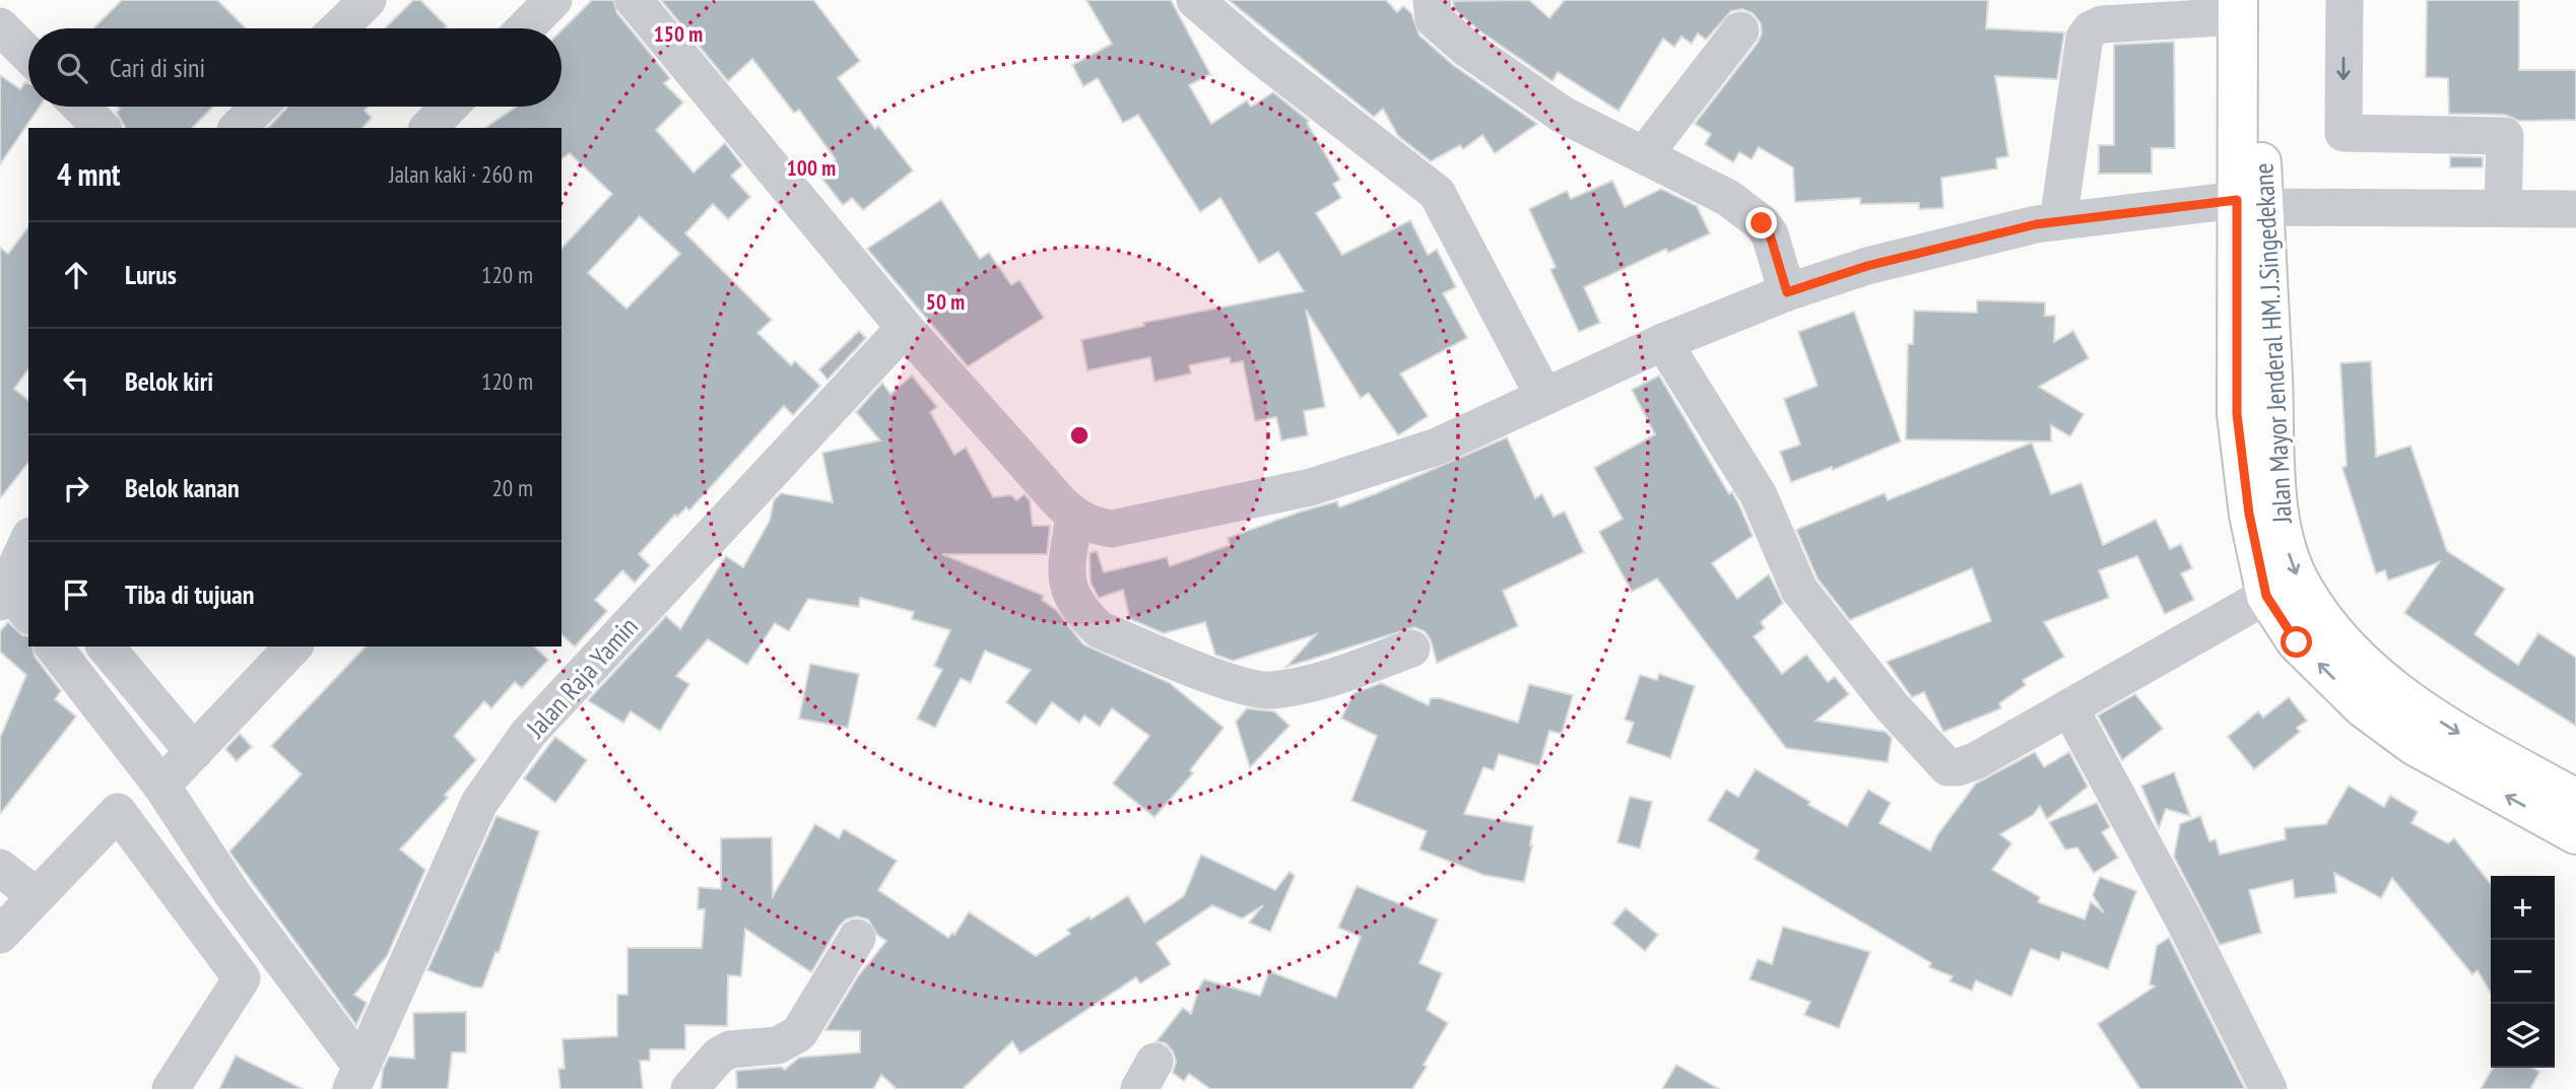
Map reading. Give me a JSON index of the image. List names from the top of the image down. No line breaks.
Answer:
{"streets":{"main road":["Jalan Mayor Jenderal HM. J.Singedekane"],"street":["Jalan Raja Yamin"]},"page":{"search":"Cari di sini","heading":["4 mnt","Jalan kaki · 260 m"],"list":[["Lurus","120 m"],["Belok kiri","120 m"],["Belok kanan","20 m"],"Tiba di tujuan"],"map_buttons":["+","−"]},"rings":["150 m","100 m","50 m"]}
